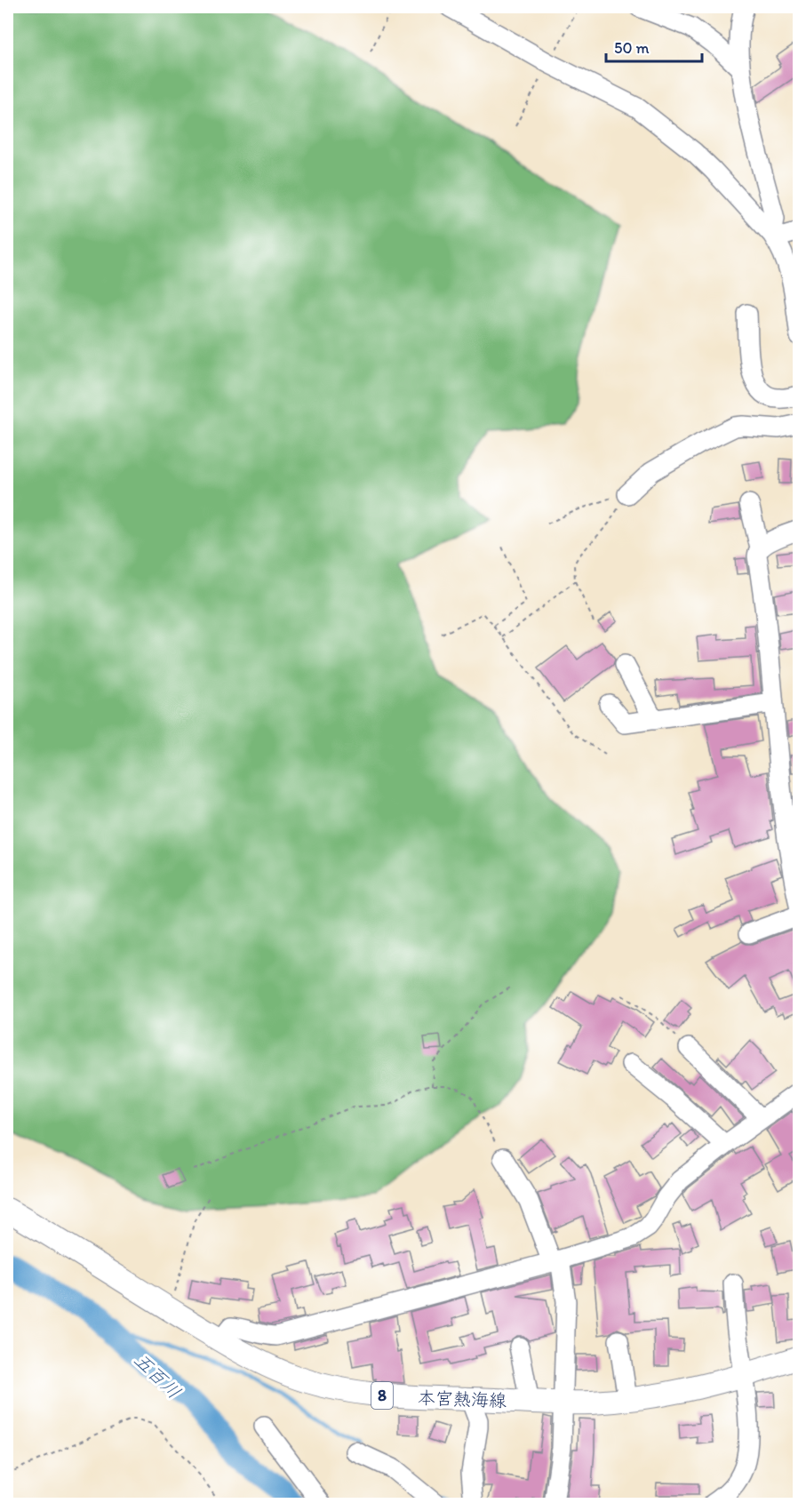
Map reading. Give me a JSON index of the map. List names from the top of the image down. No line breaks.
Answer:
{"streets":{"main road":["8","本宮熱海線"]},"water":["五百川"],"scale_bar":"50 m"}
